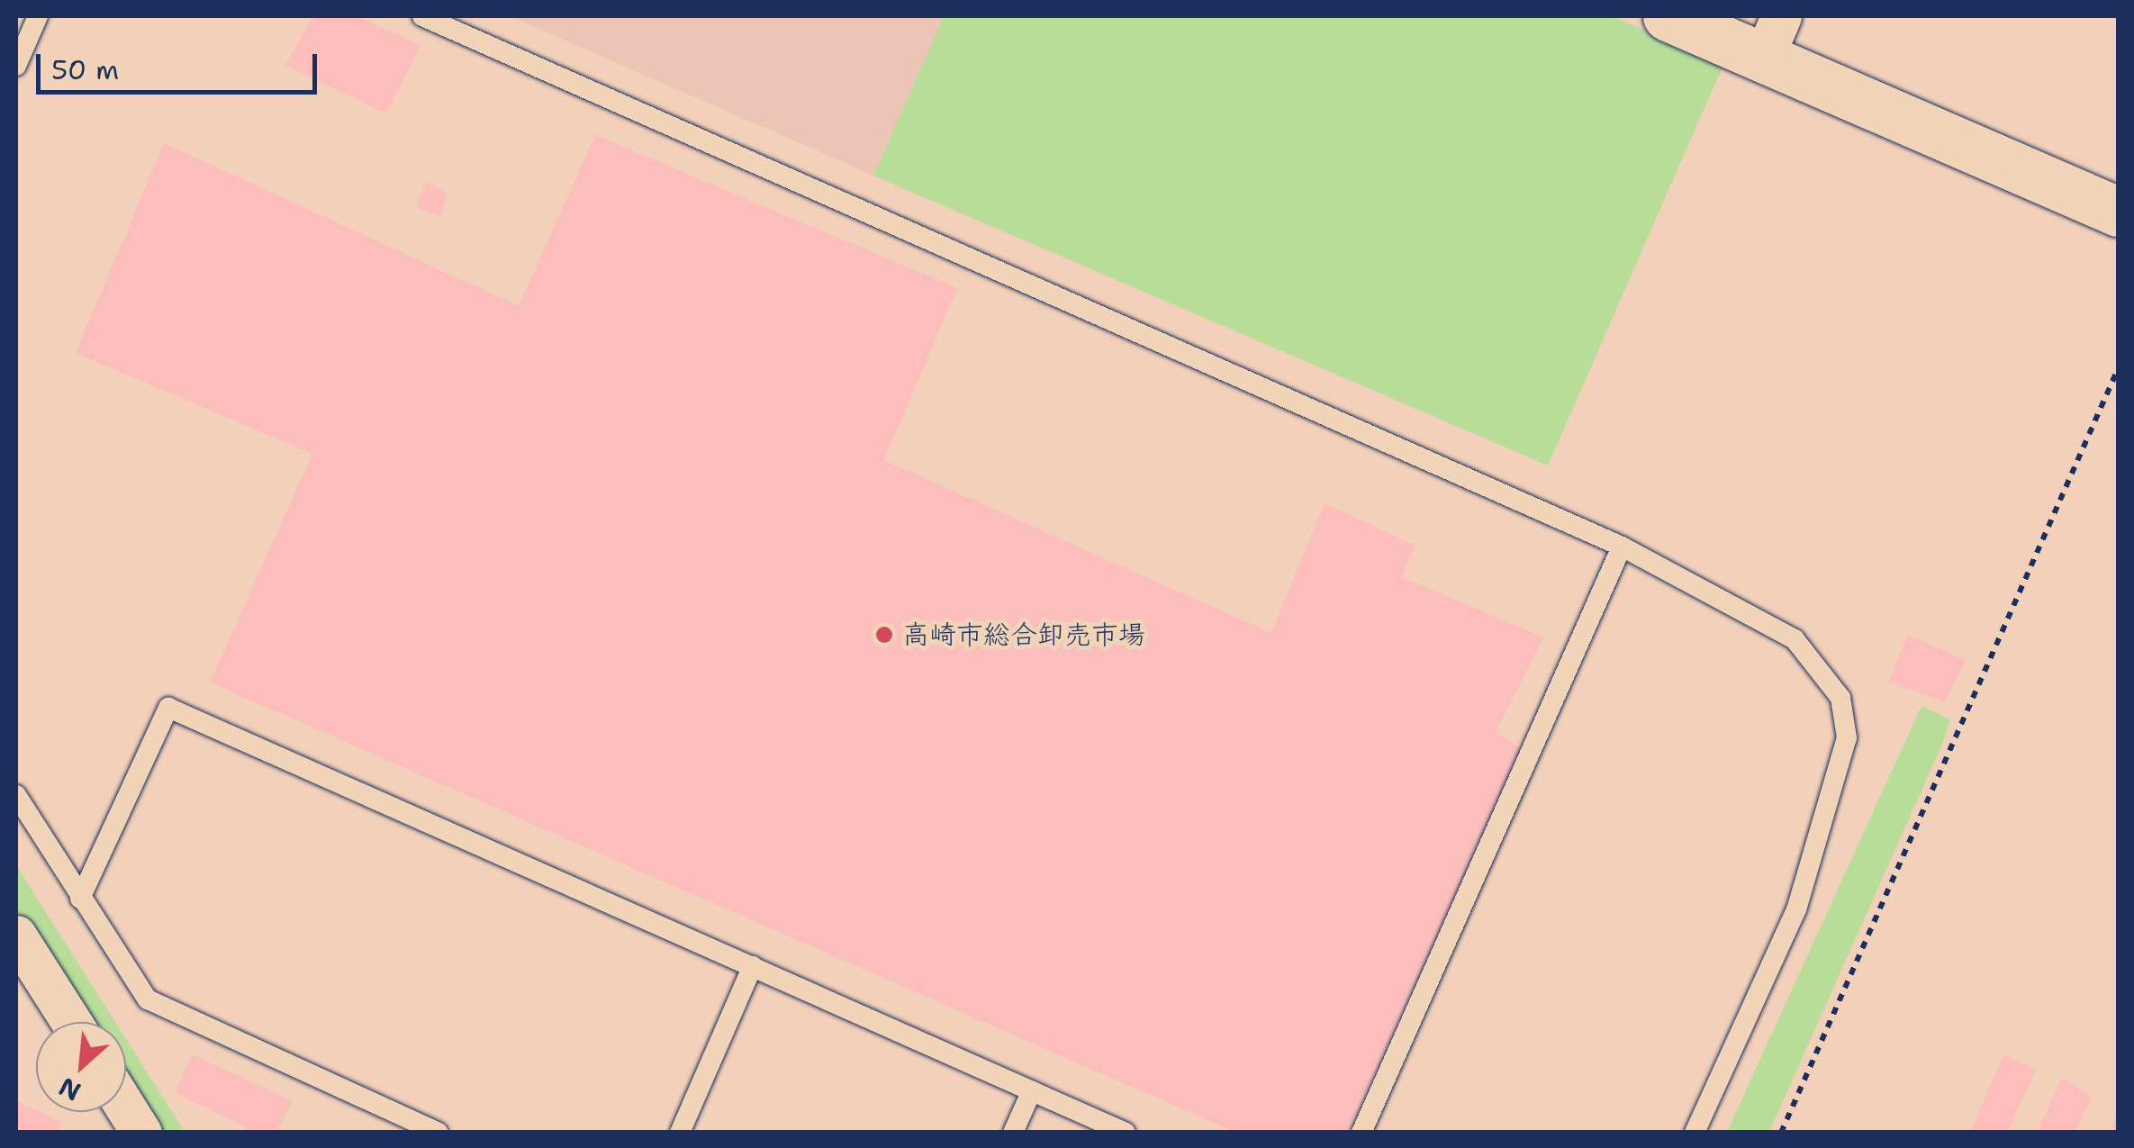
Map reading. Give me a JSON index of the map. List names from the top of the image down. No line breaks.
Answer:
{"places":["高崎市総合卸売市場"],"scale_bar":"50 m","north":"bottom left"}
